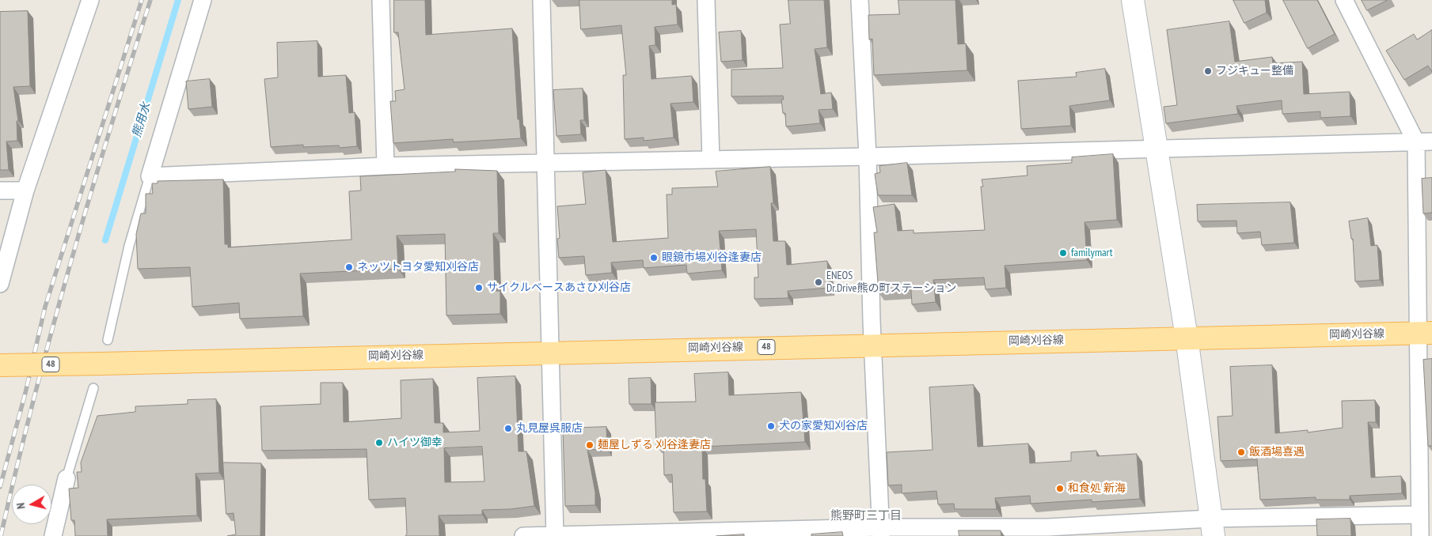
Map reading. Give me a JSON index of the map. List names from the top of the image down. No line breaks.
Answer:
{"streets":{"main road":["岡崎刈谷線","48"]},"districts":["熊野町三丁目"],"water":["熊用水"],"places":["フジキュー整備","familymart","眼鏡市場刈谷逢妻店","ネッツトヨタ愛知刈谷店","ENEOS Dr.Drive熊の町ステーション","サイクルベースあさひ刈谷店","犬の家愛知刈谷店","丸見屋呉服店","ハイツ御幸","麺屋しずる 刈谷逢妻店","飯酒場喜遇","和食処 新海"],"north":"left"}
